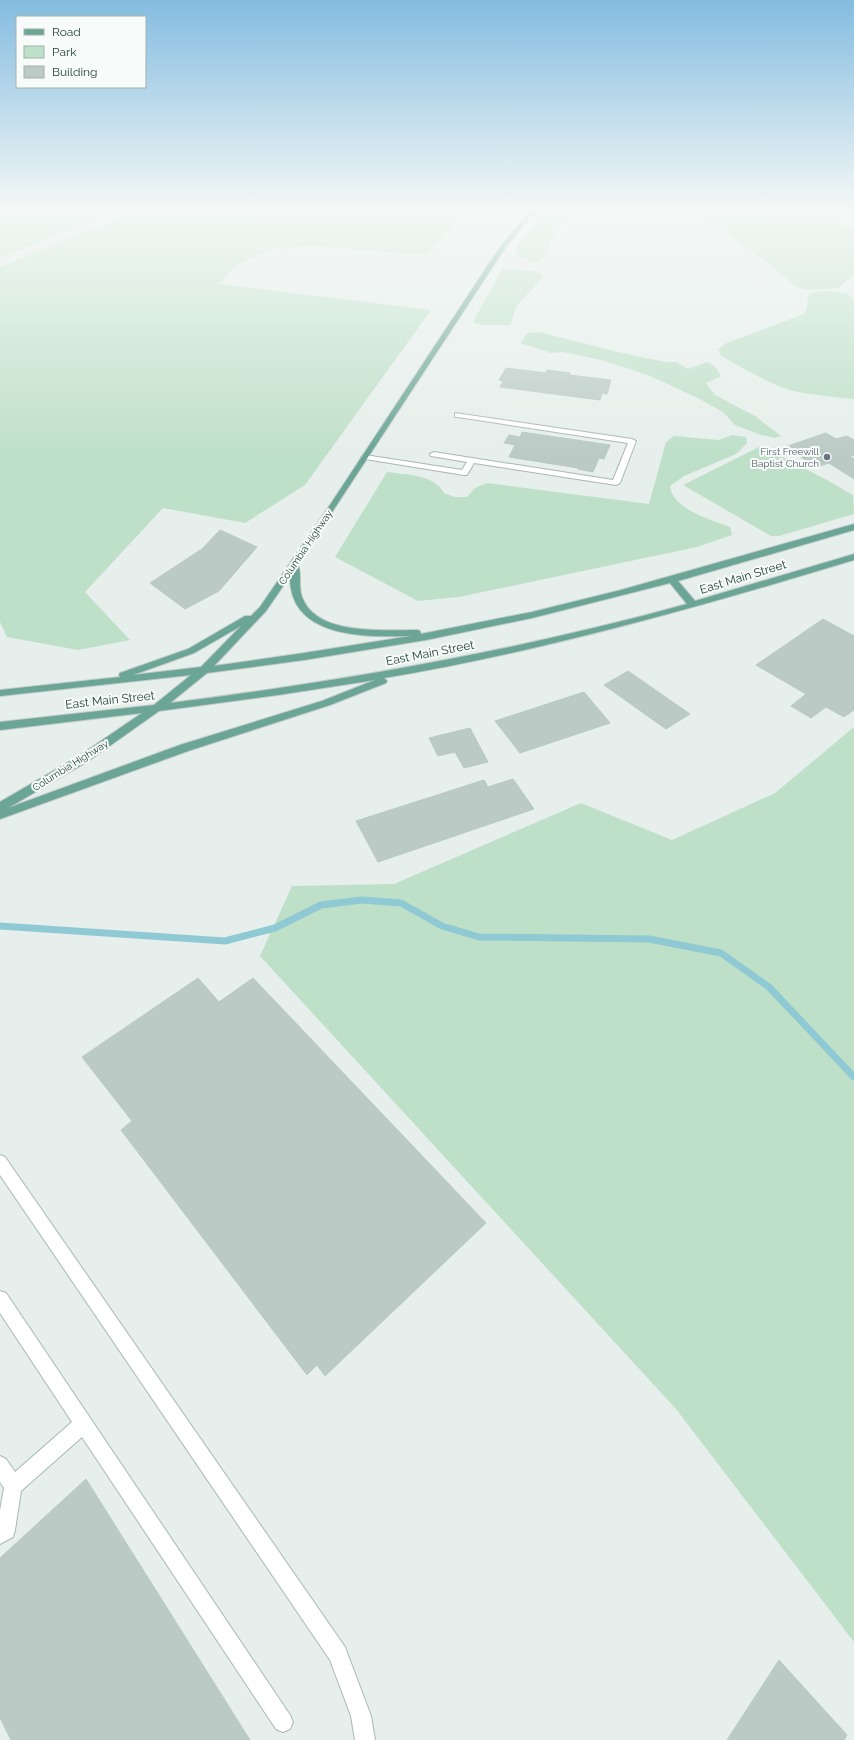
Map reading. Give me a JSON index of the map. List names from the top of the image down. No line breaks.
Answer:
{"streets":{"main road":["Columbia Highway","East Main Street"]},"crossings":[["Columbia Highway","East Main Street"]],"places":["First Freewill Baptist Church"],"legend":["Road","Park","Building"]}
